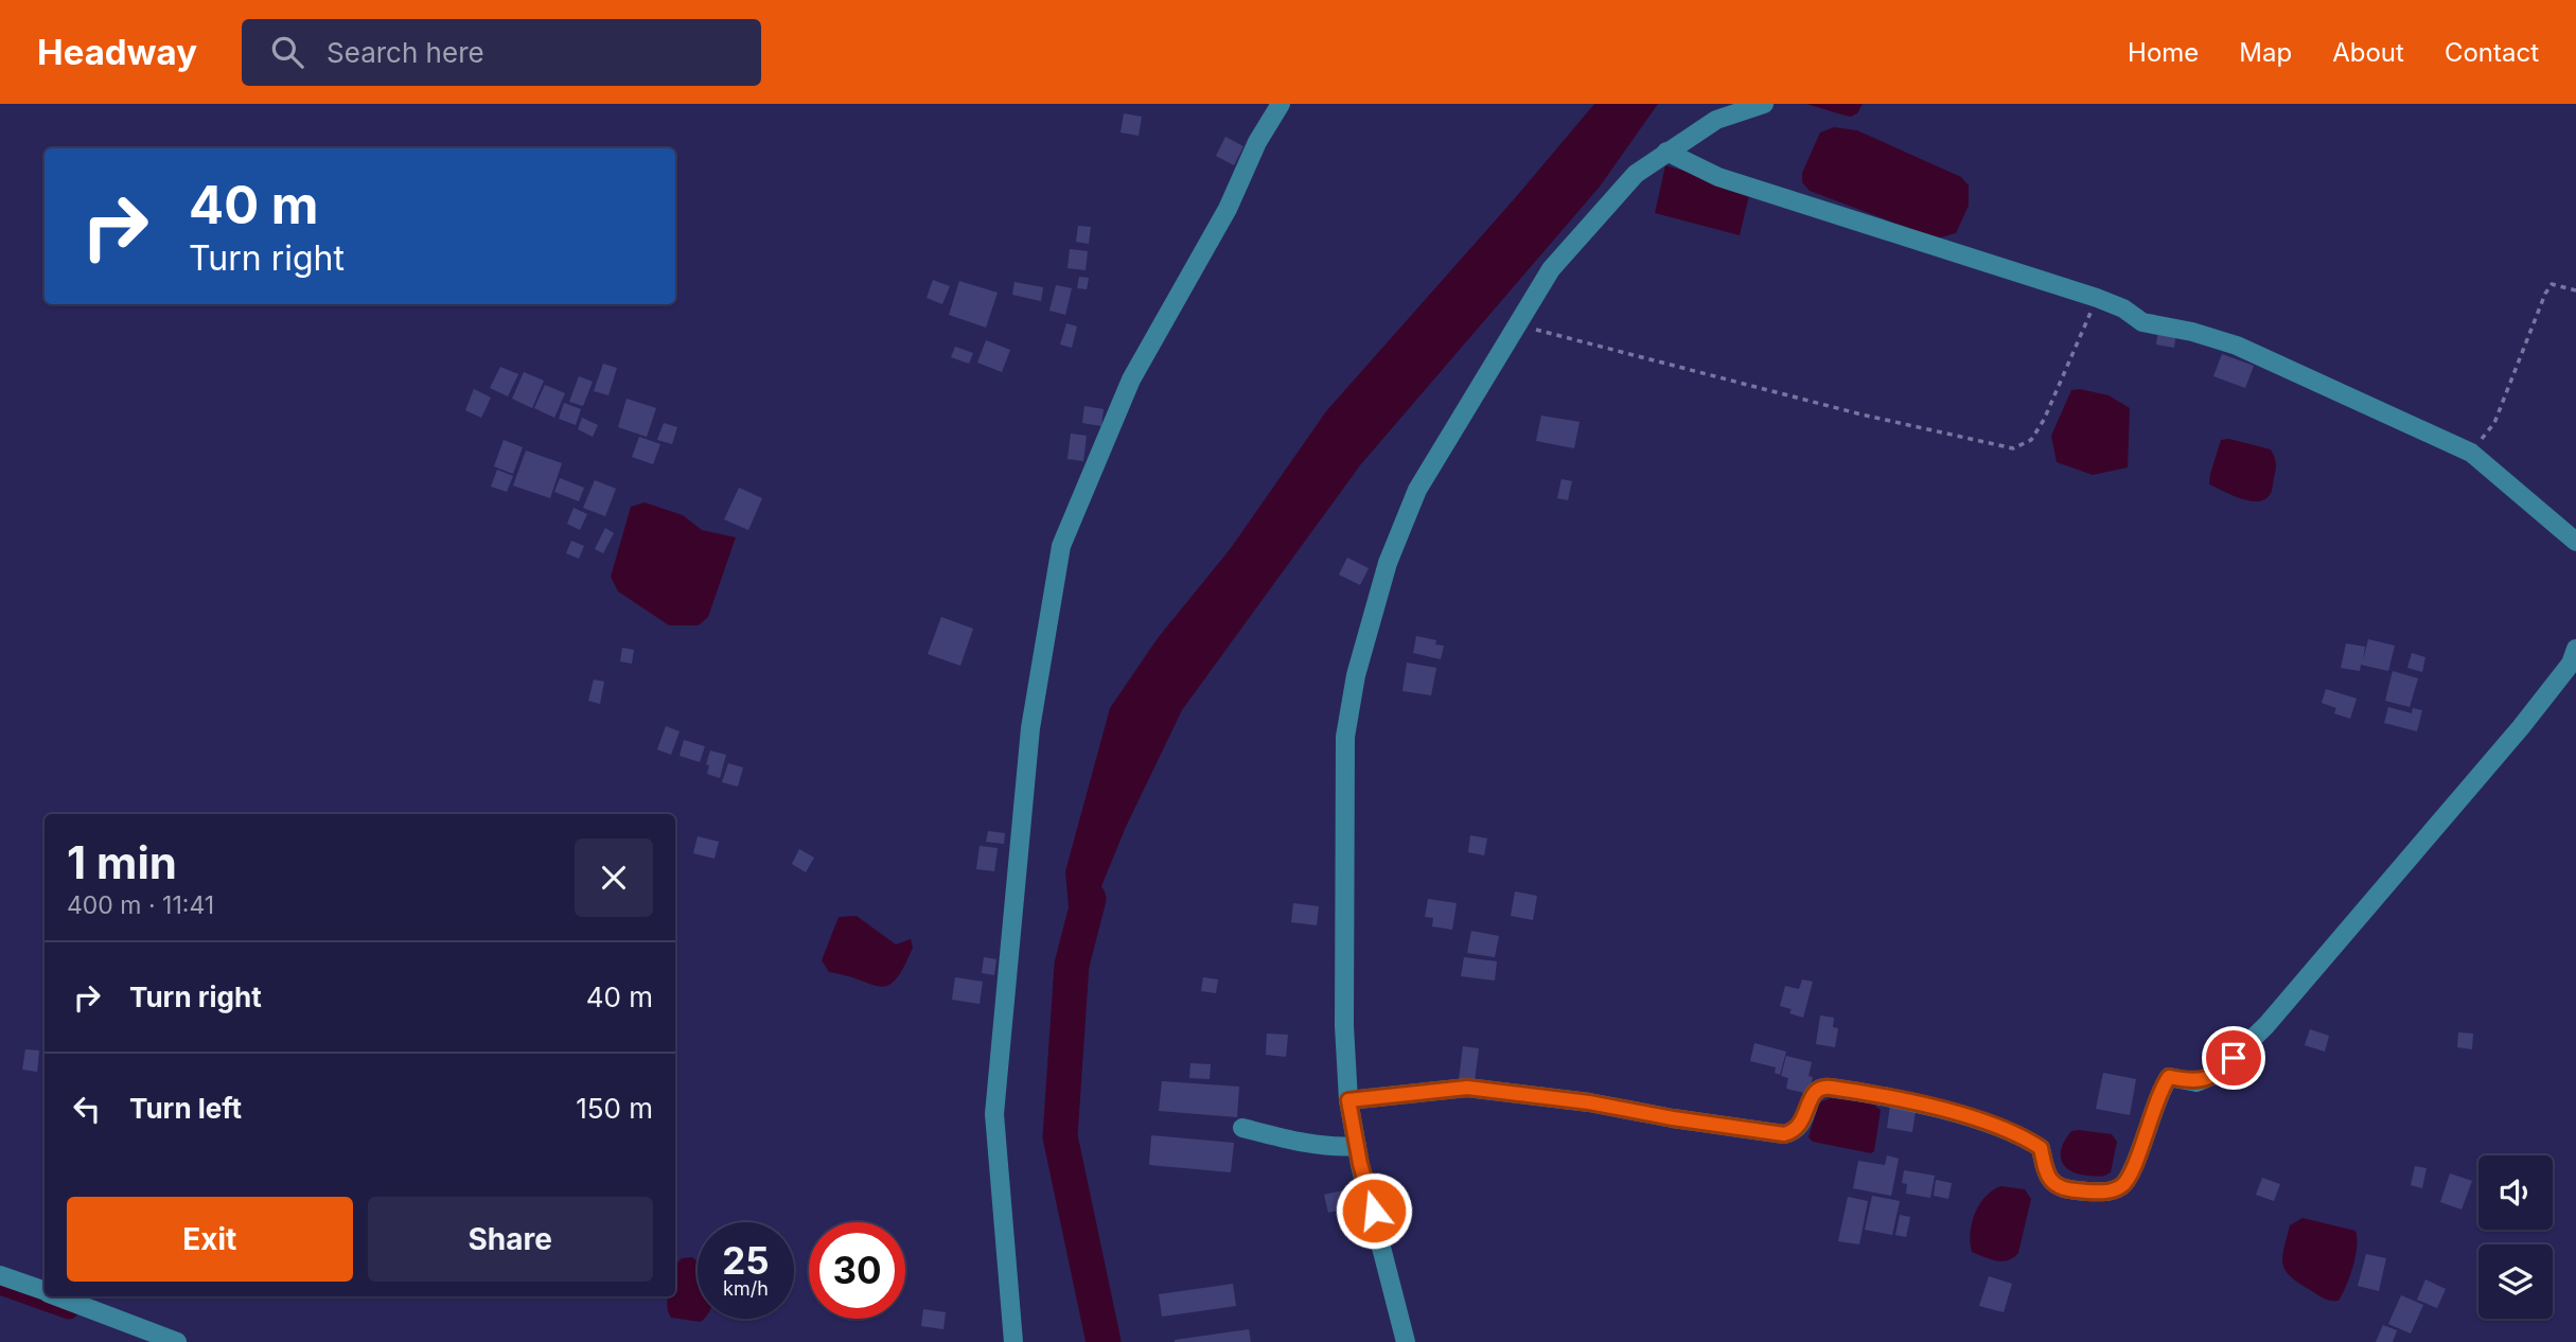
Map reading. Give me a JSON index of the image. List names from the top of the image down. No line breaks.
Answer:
{"page":{"header":"Headway","search":"Search here","nav":["Home","Map","About","Contact"],"turn":["40 m","Turn right"],"heading":["1 min","400 m · 11:41"],"list":[{"name":"Turn right","value":"40 m"},{"name":"Turn left","value":"150 m"}],"buttons":["Exit","Share"],"speed":"25 km/h","limit":"30"}}
